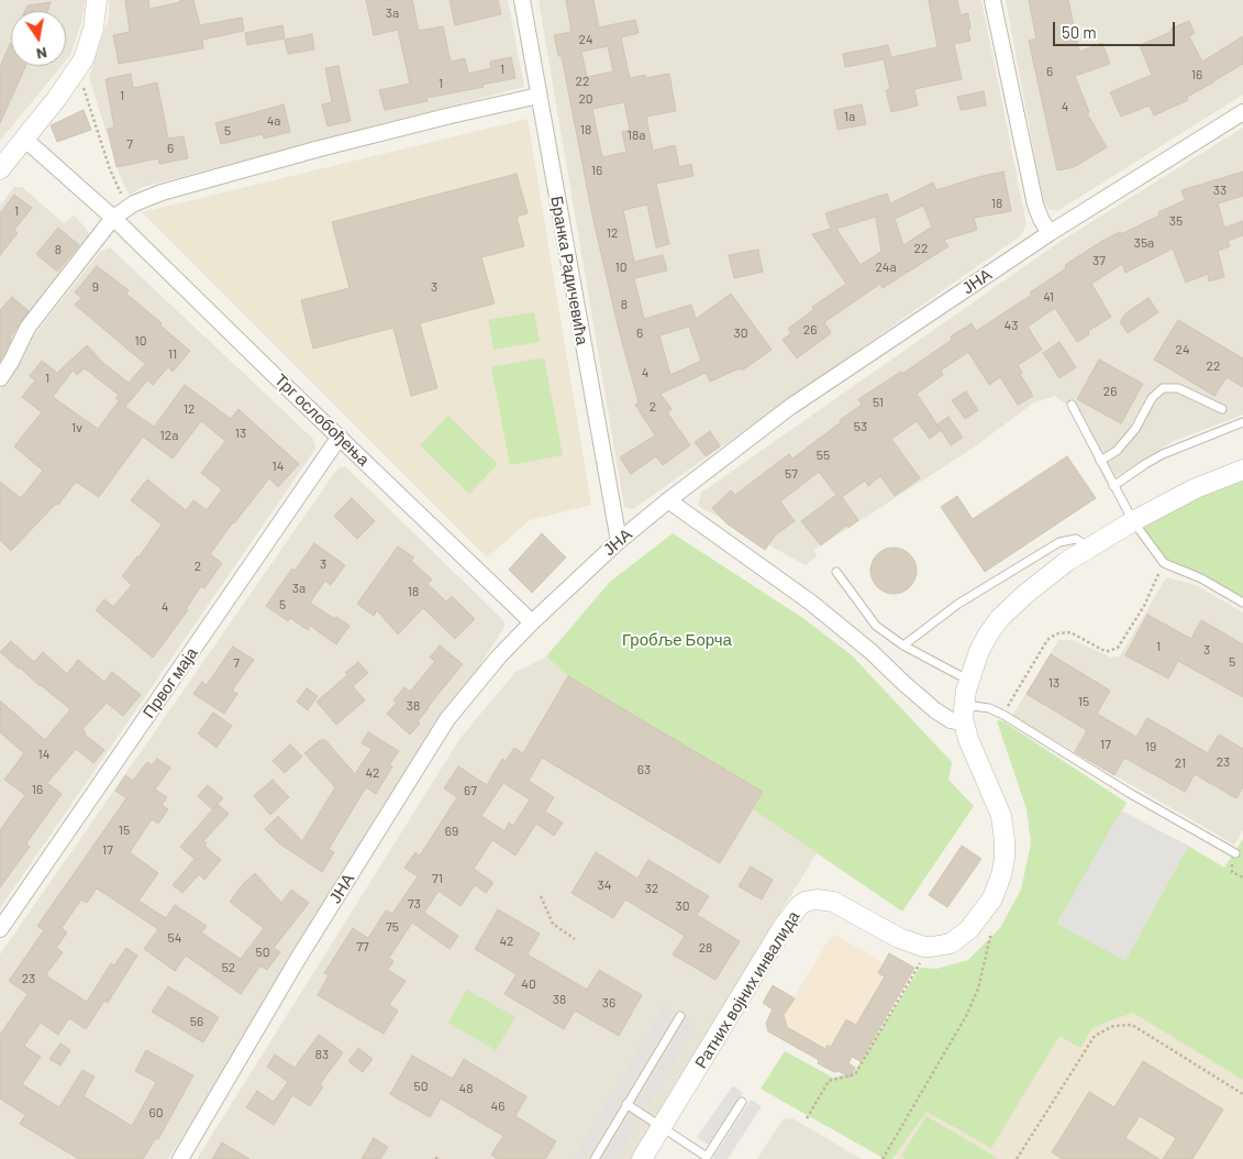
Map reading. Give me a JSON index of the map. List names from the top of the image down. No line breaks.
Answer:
{"streets":{"street":["Бранка Радичевића","ЈНА","Трг ослобођења","Првог маја","Ратних војних инвалида"]},"crossings":[["Бранка Радичевића","ЈНА"],["ЈНА","Трг ослобођења"],["Трг ослобођења","Првог маја"]],"parks":["Гробље Борча"],"house_numbers":["3a","24","1","6","16","22","1","1","20","4","1a","4a","18","5","18a","7","6","16","33","18","1","35","12","35a","22","8","37","10","24a","9","3","41","8","43","26","6","30","10","24","11","22","4","1","26","51","2","12","53","1v","13","12a","55","14","57","3","2","3a","18","5","4","1","3","5","7","13","15","38","17","19","14","23","21","63","42","16","67","15","69","17","71","34","32","73","30","75","54","42","77","28","50","52","23","40","38","36","56","83","50","48","46","60"],"scale_bar":"50 m","north":"bottom"}
